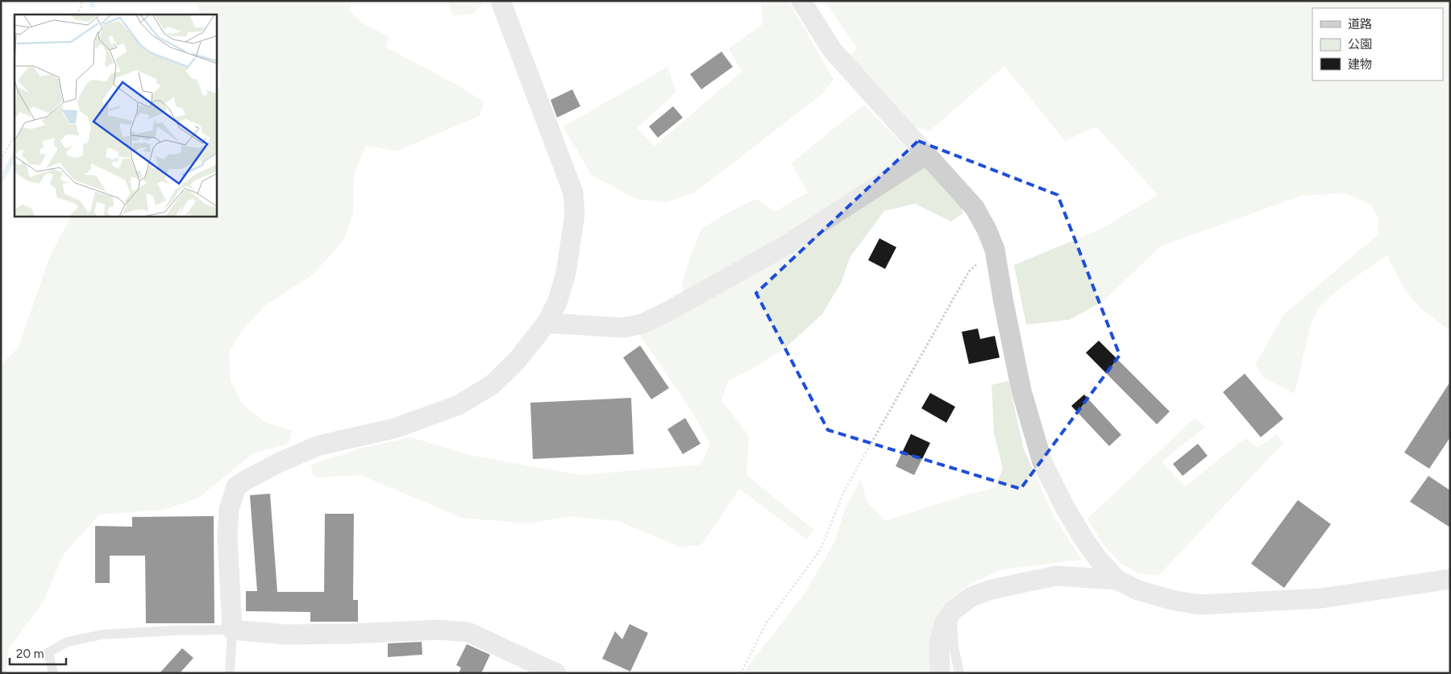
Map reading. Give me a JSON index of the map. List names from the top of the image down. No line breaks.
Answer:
{"legend":["道路","公園","建物"],"scale_bar":"20 m"}
